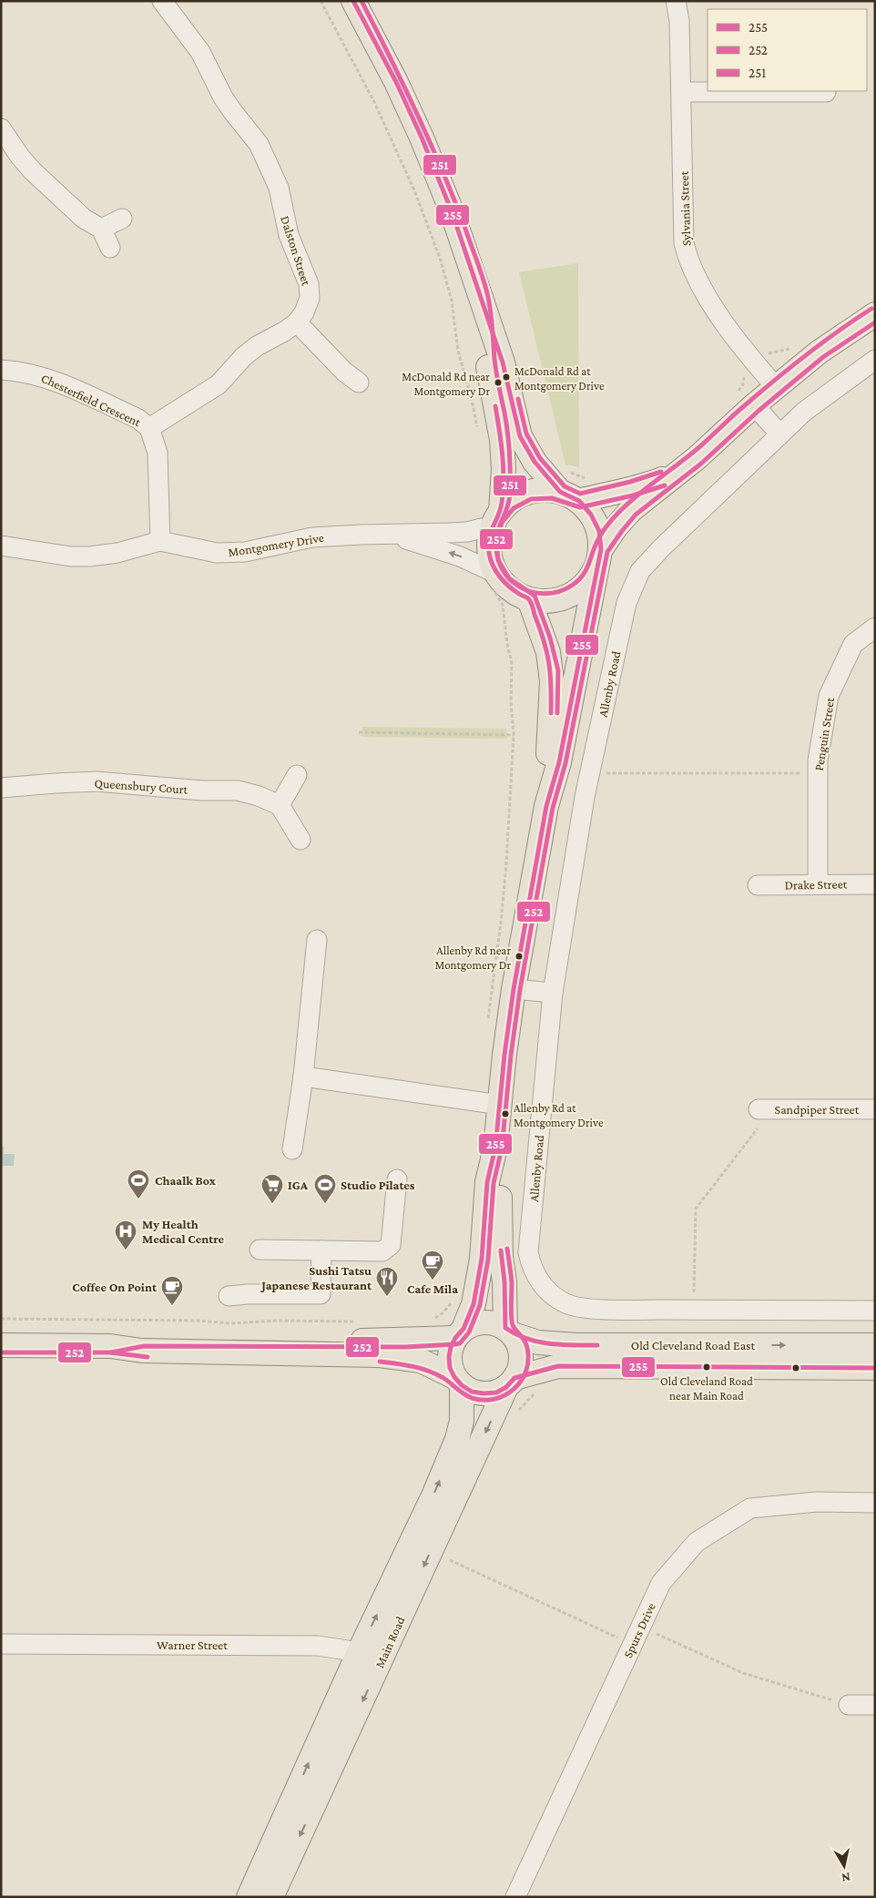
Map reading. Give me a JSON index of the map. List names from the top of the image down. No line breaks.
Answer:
{"streets":{"main road":["Old Cleveland Road East","Main Road"],"street":["Sylvania Street","Dalston Street","Chesterfield Crescent","Montgomery Drive","Allenby Road","Penguin Street","Queensbury Court","Drake Street","Sandpiper Street","Spurs Drive","Warner Street"]},"crossings":[["Dalston Street","Chesterfield Crescent"],["Chesterfield Crescent","Montgomery Drive"],["Penguin Street","Drake Street"],["Old Cleveland Road East","Main Road"],["Main Road","Warner Street"]],"places":{"other":["McDonald Rd at Montgomery Drive","McDonald Rd near Montgomery Dr","Allenby Rd near Montgomery Dr","Allenby Rd at Montgomery Drive","Old Cleveland Road near Main Road"],"sports":["Chaalk Box","Studio Pilates"],"supermarket":["IGA"],"hospital":["My Health Medical Centre"],"cafe":["Cafe Mila","Coffee On Point"],"restaurant":["Sushi Tatsu Japanese Restaurant"]},"lines":["transit line 255","transit line 251","transit line 252"],"legend":["255","252","251"],"north":"bottom"}
